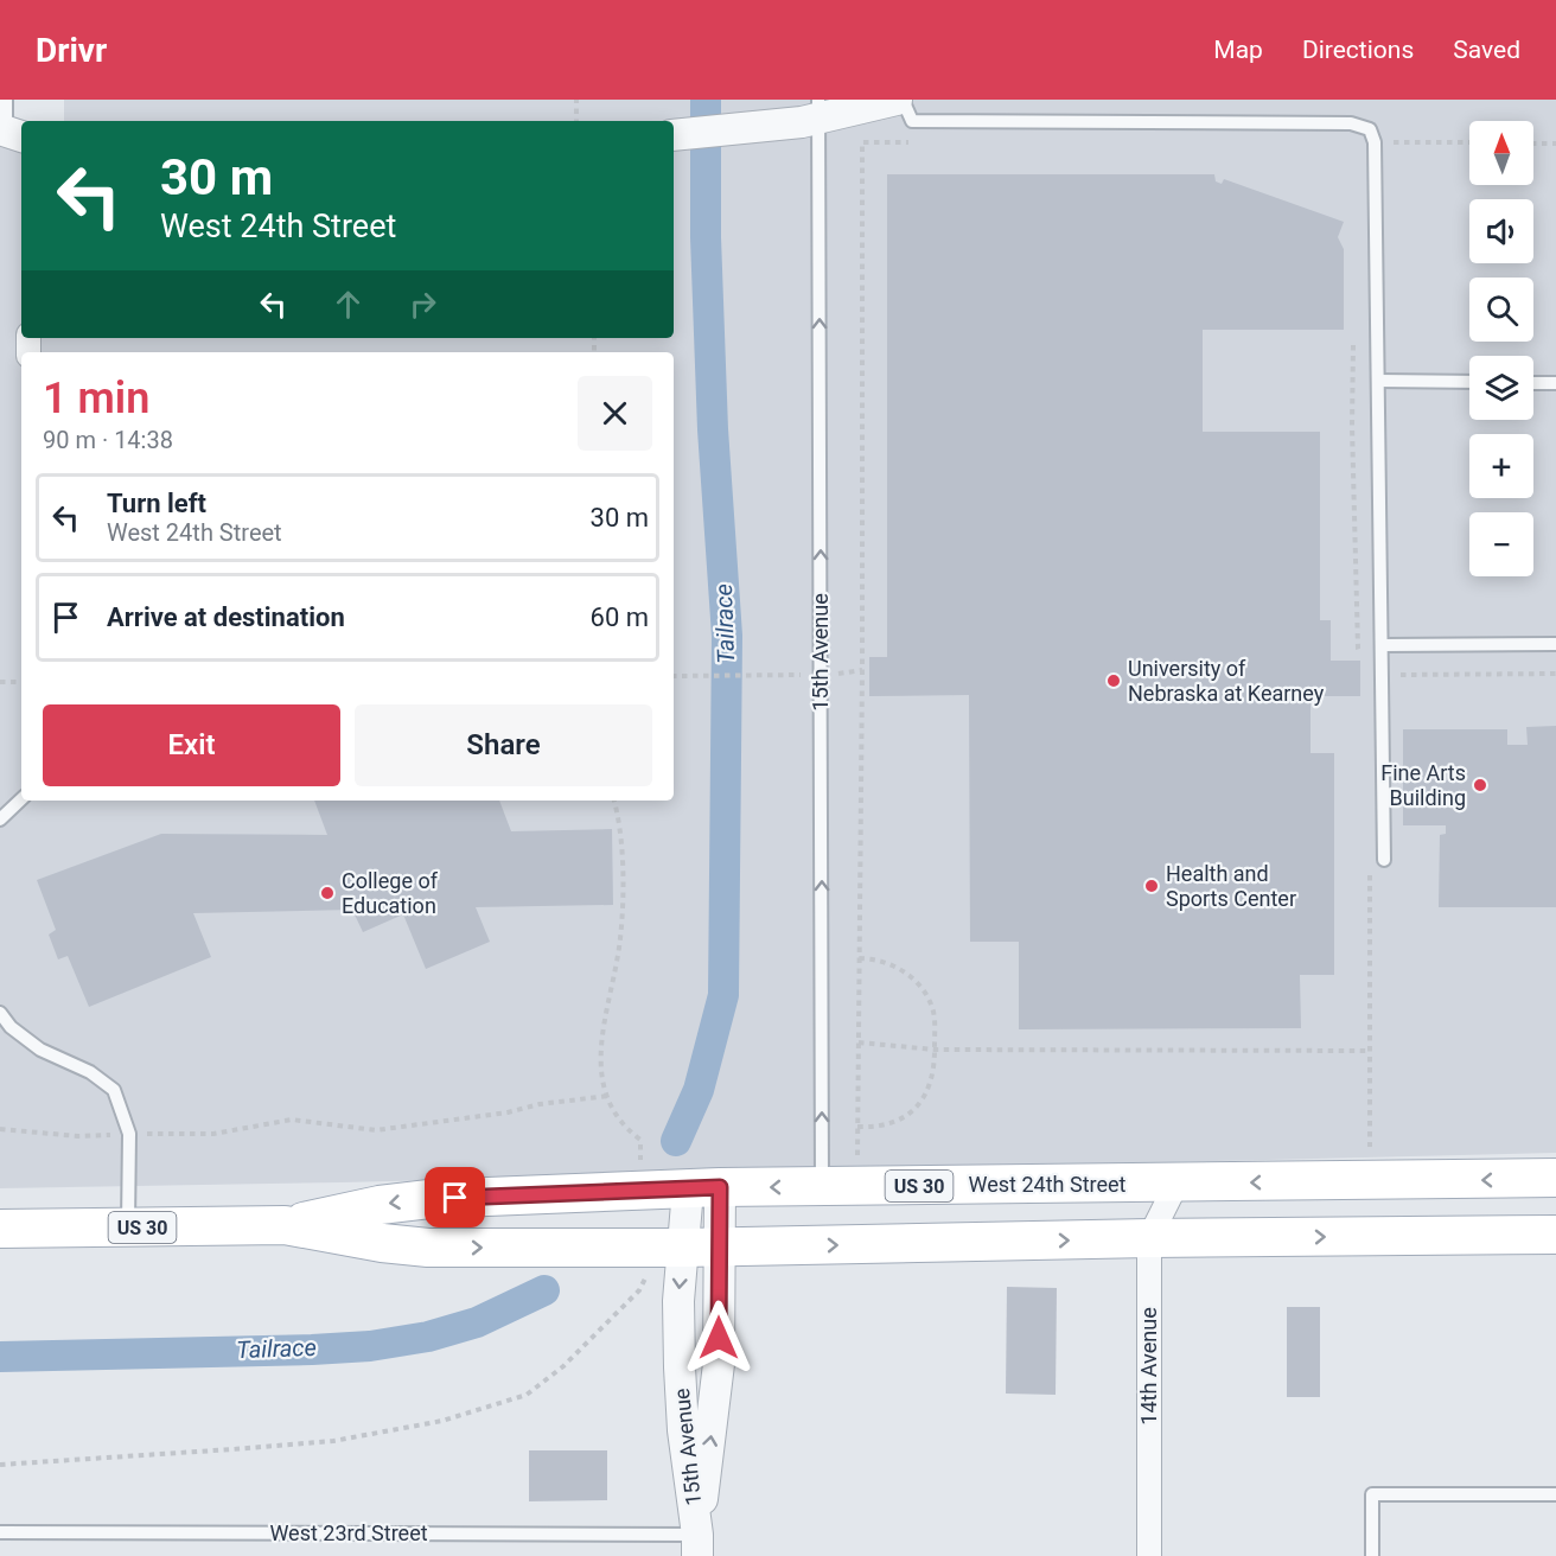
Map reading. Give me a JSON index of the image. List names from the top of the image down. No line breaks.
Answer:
{"streets":{"main road":["West 24th Street","US 30"],"street":["15th Avenue","14th Avenue"],"lane":["West 23rd Street"]},"crossings":[["15th Avenue","West 24th Street"],["15th Avenue","West 23rd Street"],["West 24th Street","14th Avenue"]],"water":["Tailrace"],"places":["University of Nebraska at Kearney","Fine Arts Building","Health and Sports Center","College of Education"],"north":"top","page":{"header":"Drivr","nav":["Map","Directions","Saved"],"map_buttons":["+","−"],"turn":["30 m","West 24th Street"],"heading":["1 min","90 m · 14:38"],"list":[{"name":"Turn left","note":"West 24th Street","value":"30 m"},{"name":"Arrive at destination","value":"60 m"}],"buttons":["Exit","Share"]}}
